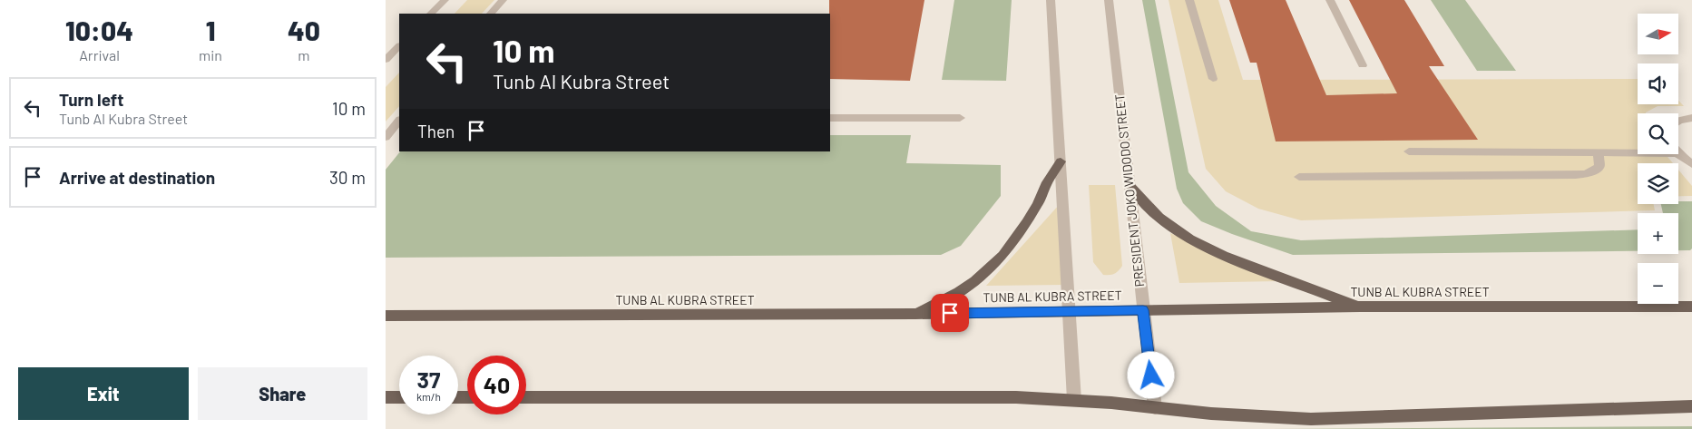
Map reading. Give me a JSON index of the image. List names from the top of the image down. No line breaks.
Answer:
{"streets":{"main road":["TUNB AL KUBRA STREET"],"street":["PRESIDENT JOKO WIDODO STREET"]},"crossings":[["PRESIDENT JOKO WIDODO STREET","TUNB AL KUBRA STREET"]],"north":"right","page":{"eta":["10:04","Arrival","1","min","40","m"],"map_buttons":["+","−"],"turn":["10 m","Tunb Al Kubra Street"],"list":[{"name":"Turn left","note":"Tunb Al Kubra Street","value":"10 m"},{"name":"Arrive at destination","value":"30 m"}],"then":"Then","speed":"37 km/h","limit":"40","buttons":["Exit","Share"]}}
